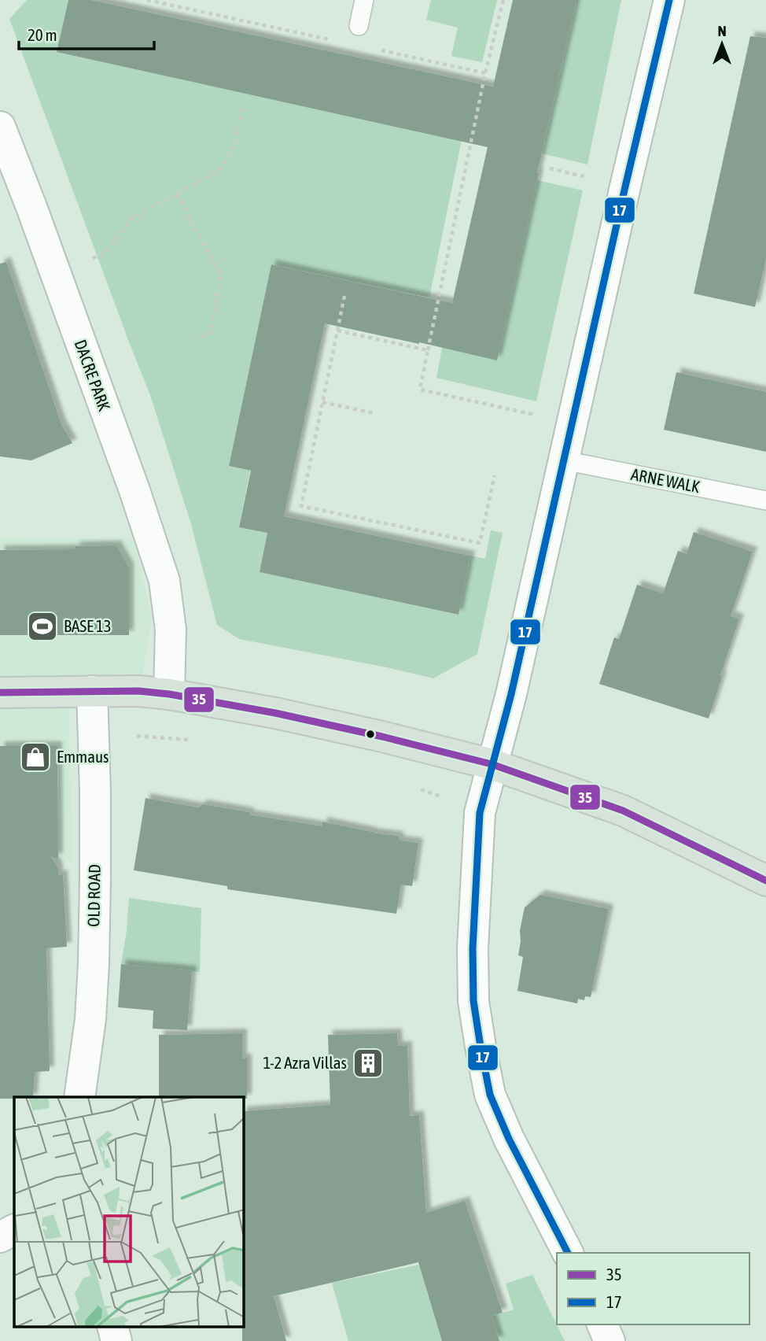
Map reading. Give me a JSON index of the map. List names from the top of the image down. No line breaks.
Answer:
{"streets":{"street":["DACRE PARK","OLD ROAD"],"lane":["ARNE WALK"]},"places":{"sports":["BASE 13"],"shop":["Emmaus"],"building":["1-2 Azra Villas"]},"lines":["transit line 17","transit line 35"],"legend":["35","17"],"scale_bar":"20 m","north":"top"}
